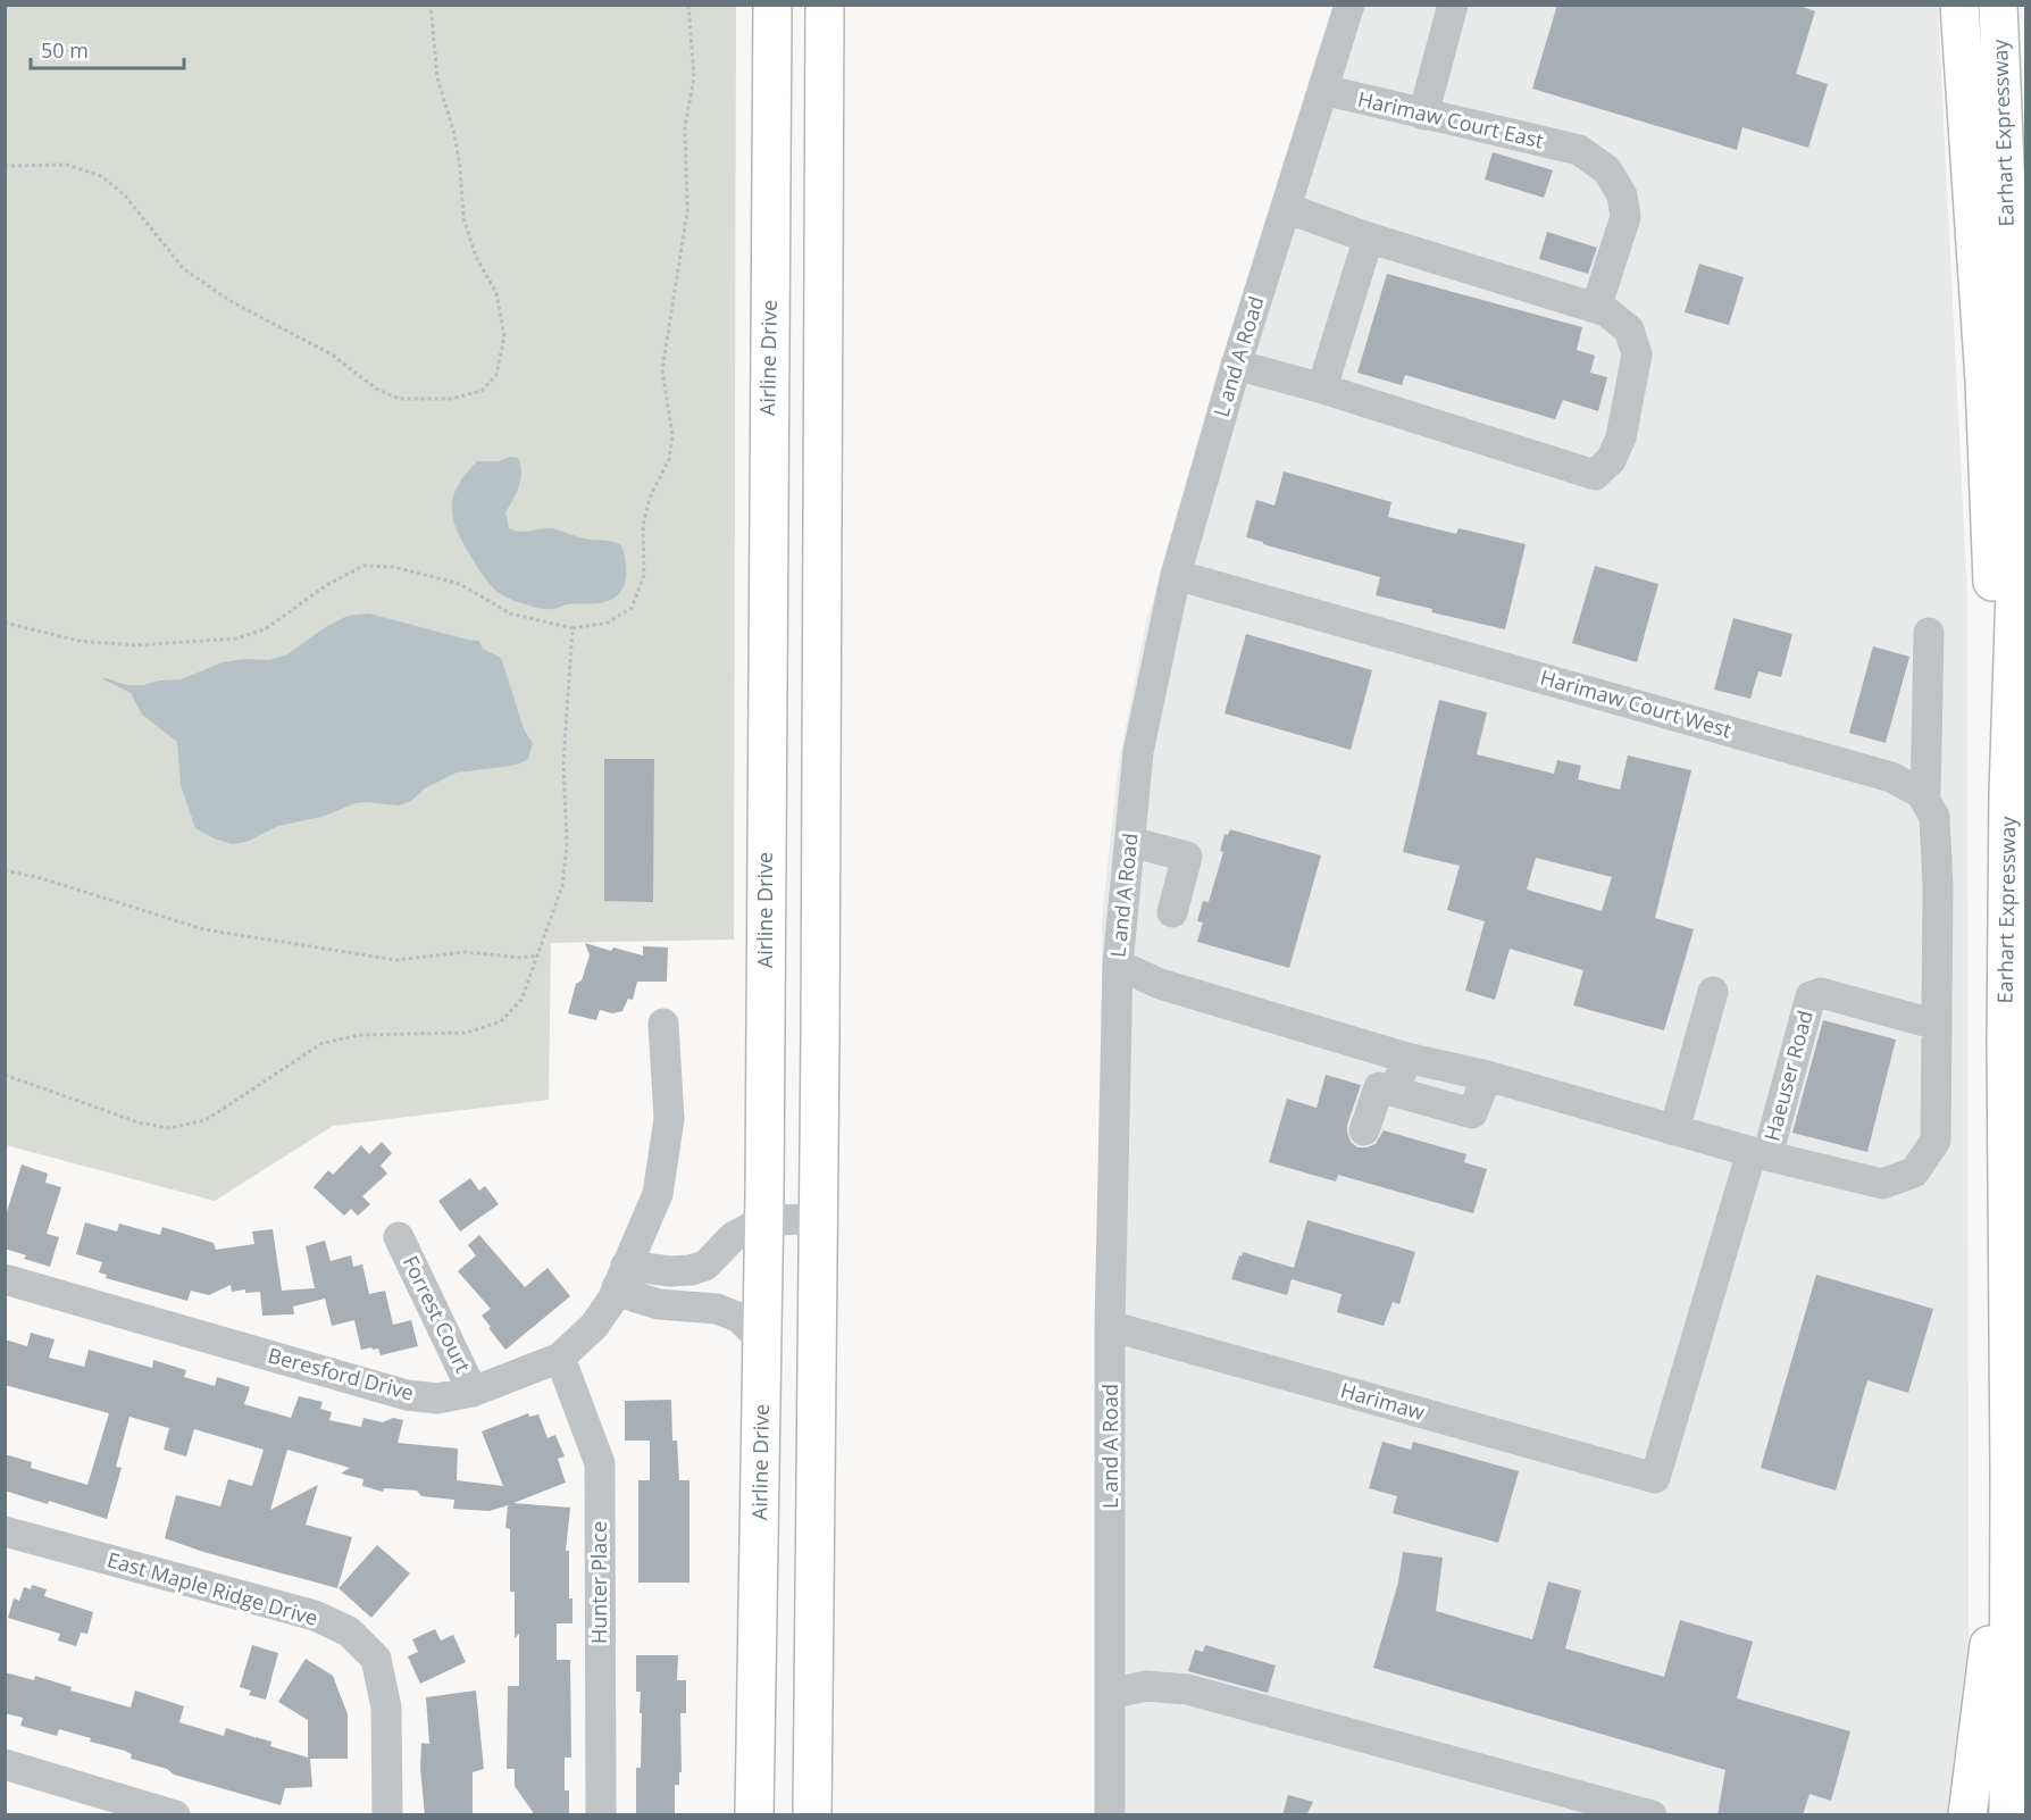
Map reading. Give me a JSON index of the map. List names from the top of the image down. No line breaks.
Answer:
{"streets":{"highway":["Earhart Expressway","Airline Drive"],"street":["Harimaw Court East","L and A Road","Harimaw Court West","Haeuser Road","Forrest Court","Beresford Drive","Harimaw","Hunter Place","East Maple Ridge Drive"]},"crossings":[["Harimaw Court East","L and A Road"],["L and A Road","Harimaw Court West"],["L and A Road","Harimaw"],["Haeuser Road","Harimaw"],["Forrest Court","Beresford Drive"],["Beresford Drive","Hunter Place"]],"scale_bar":"50 m"}
